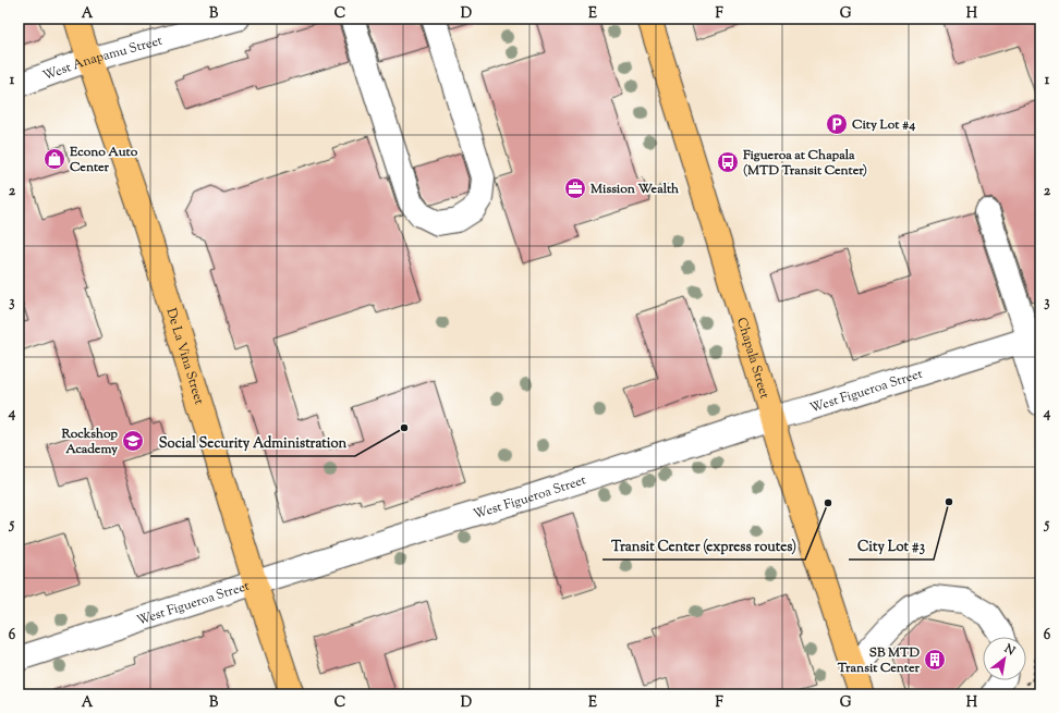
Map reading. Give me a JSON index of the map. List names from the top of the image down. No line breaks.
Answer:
{"streets":{"main road":["De La Vina Street","Chapala Street"],"street":["West Anapamu Street","West Figueroa Street"]},"crossings":[["West Anapamu Street","De La Vina Street"],["De La Vina Street","West Figueroa Street"],["Chapala Street","West Figueroa Street"]],"places":{"parking":["City Lot #4"],"shop":["Econo Auto Center"],"bus stop":["Figueroa at Chapala (MTD Transit Center)"],"office":["Mission Wealth"],"other":["Social Security Administration","City Lot #3","Transit Center (express routes)"],"school or university":["Rockshop Academy"],"building":["SB MTD Transit Center"]},"north":"top right","grid":{"columns":["A","B","C","D","E","F","G","H"],"rows":["1","2","3","4","5","6"]}}
